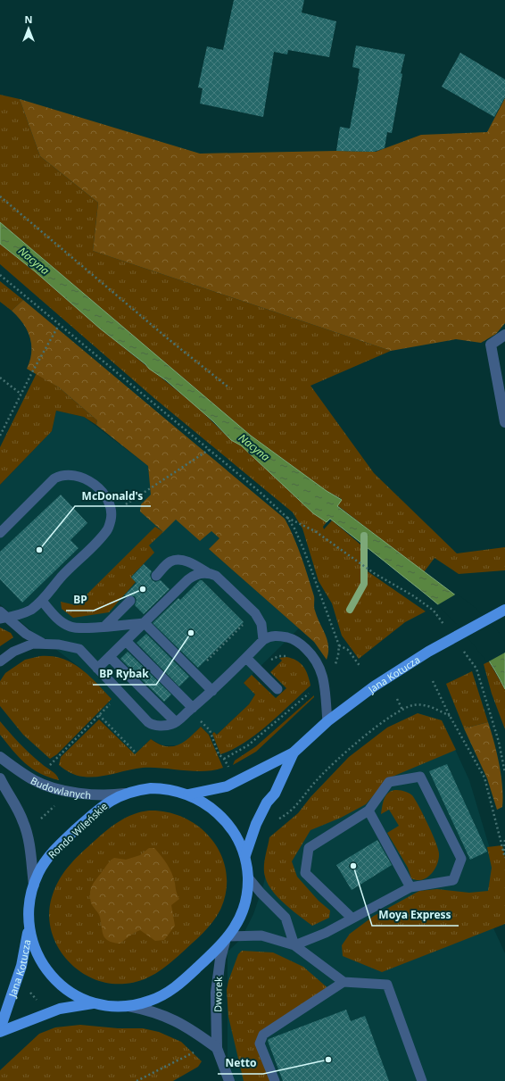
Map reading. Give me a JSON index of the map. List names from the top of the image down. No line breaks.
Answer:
{"streets":{"main road":["Jana Kotucza","Rondo Wileńskie"],"street":["Budowlanych","Dworek"]},"crossings":[["Jana Kotucza","Rondo Wileńskie"],["Budowlanych","Rondo Wileńskie"],["Rondo Wileńskie","Dworek"]],"water":["Nacyna"],"places":["McDonald's","BP","BP Rybak","Moya Express","Netto"],"north":"top"}
